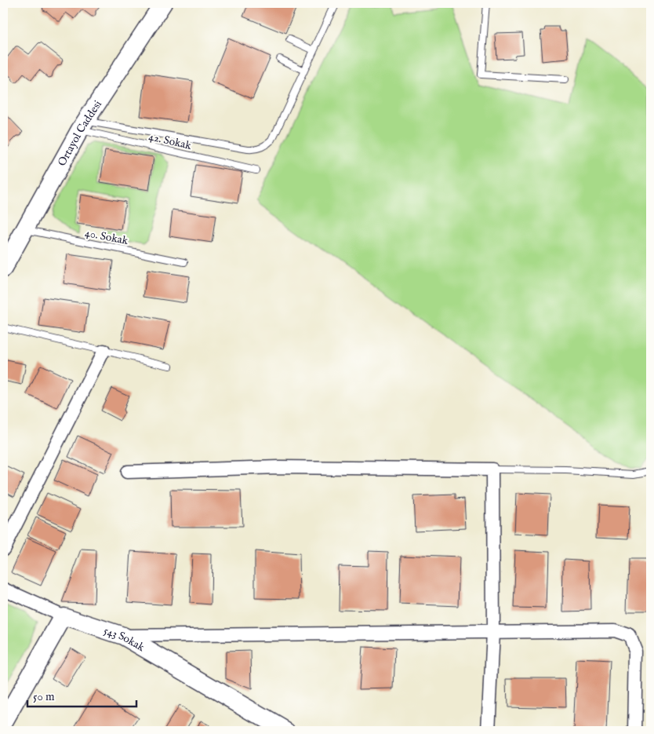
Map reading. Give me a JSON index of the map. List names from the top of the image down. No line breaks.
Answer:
{"streets":{"street":["Ortayol Caddesi","543 Sokak"],"lane":["42. Sokak","40. Sokak"]},"crossings":[["Ortayol Caddesi","42. Sokak"],["Ortayol Caddesi","40. Sokak"]],"scale_bar":"50 m"}
